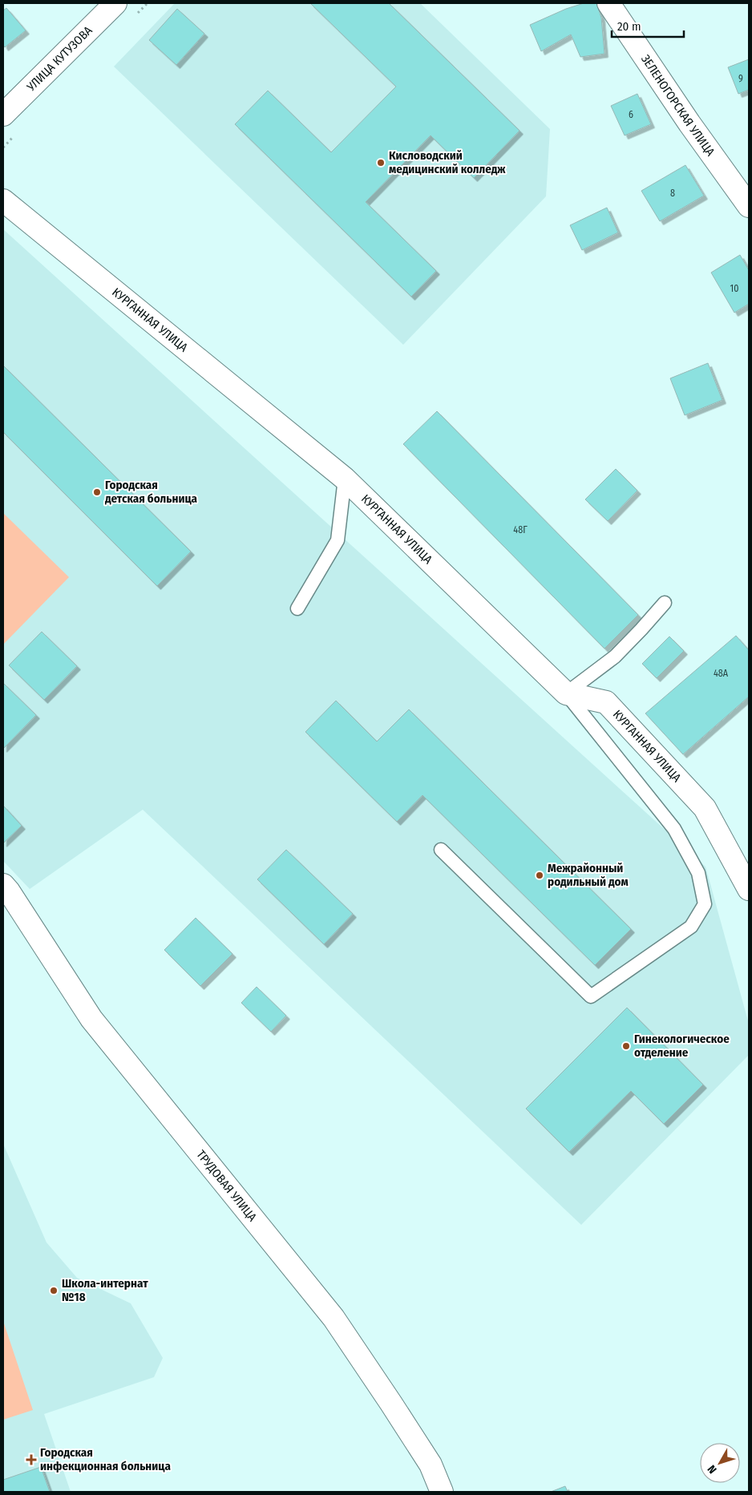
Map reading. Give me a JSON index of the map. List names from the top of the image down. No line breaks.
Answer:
{"streets":{"street":["УЛИЦА КУТУЗОВА","ЗЕЛЕНОГОРСКАЯ УЛИЦА","КУРГАННАЯ УЛИЦА","ТРУДОВАЯ УЛИЦА"]},"places":{"other":["Кисловодский медицинский колледж","Городская детская больница","Межрайонный родильный дом","Гинекологическое отделение","Школа-интернат №18"],"health":["Городская инфекционная больница"]},"house_numbers":["9","6","8","10","48Г","48А"],"scale_bar":"20 m","north":"bottom left"}
